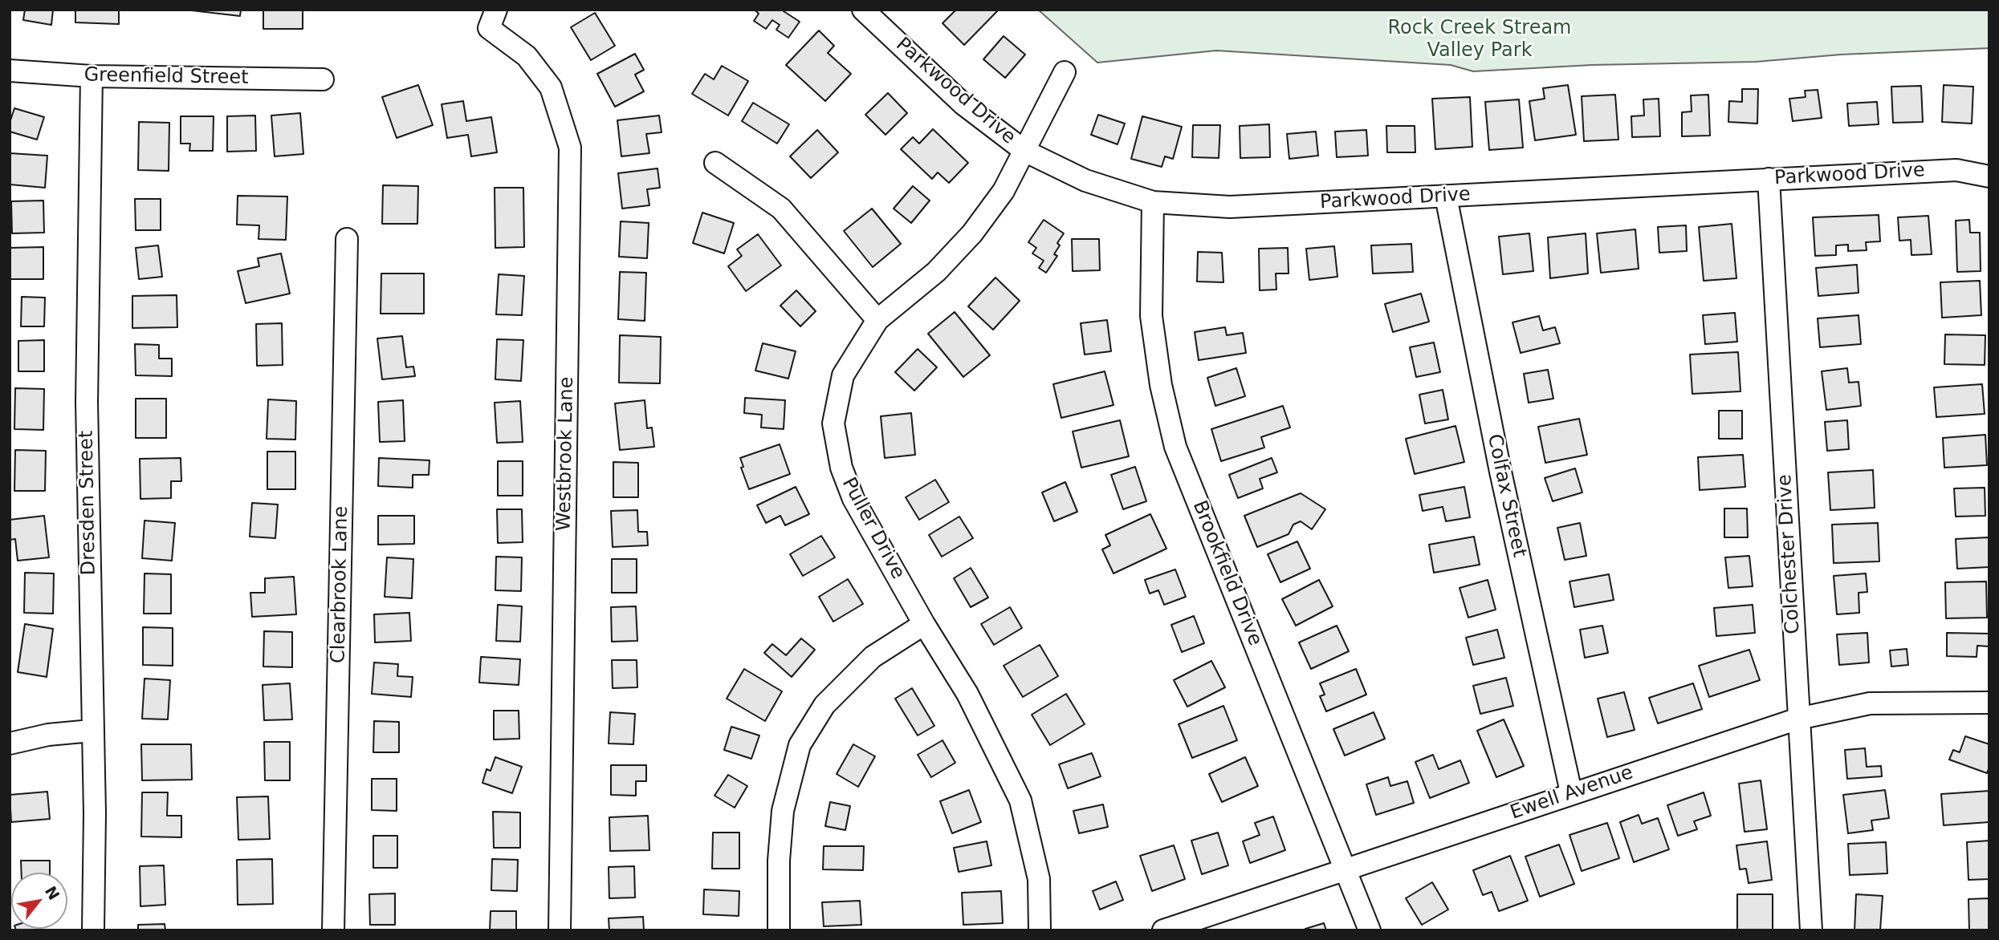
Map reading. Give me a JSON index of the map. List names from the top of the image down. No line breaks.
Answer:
{"streets":{"street":["Greenfield Street","Parkwood Drive","Westbrook Lane","Colfax Street","Dresden Street","Puller Drive","Colchester Drive","Brookfield Drive","Clearbrook Lane","Ewell Avenue"]},"crossings":[["Greenfield Street","Dresden Street"],["Parkwood Drive","Colfax Street"],["Parkwood Drive","Puller Drive"],["Parkwood Drive","Colchester Drive"],["Parkwood Drive","Brookfield Drive"],["Colfax Street","Ewell Avenue"],["Colchester Drive","Ewell Avenue"],["Brookfield Drive","Ewell Avenue"]],"parks":["Rock Creek Stream Valley Park"],"north":"top right"}
